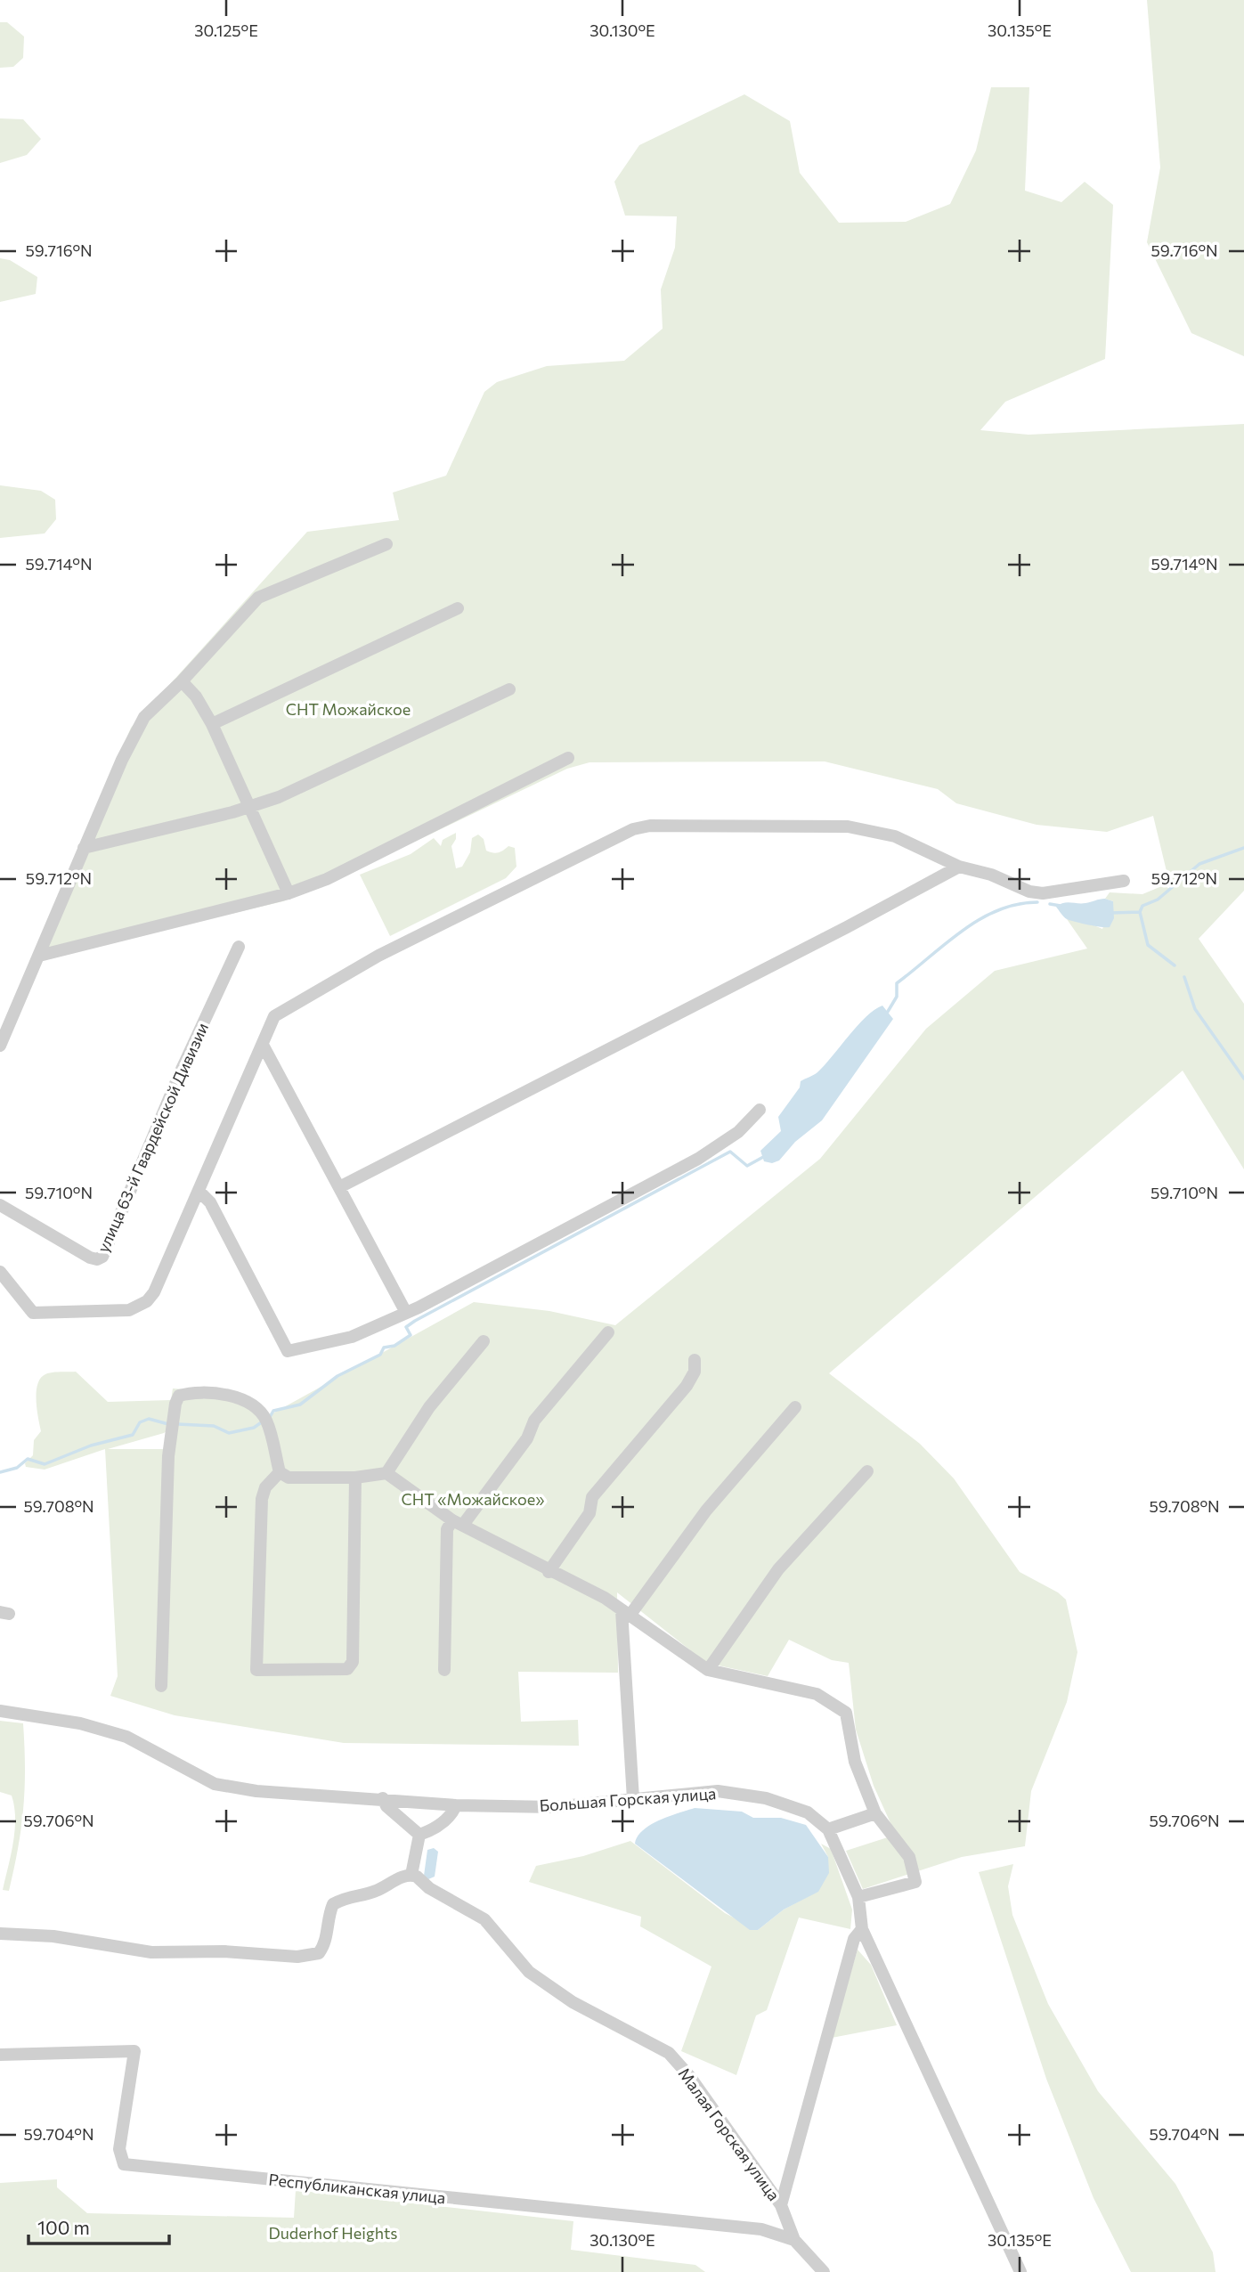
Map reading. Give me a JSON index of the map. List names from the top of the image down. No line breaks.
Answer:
{"streets":{"street":["улица 63-й Гвардейской Дивизии","Большая Горская улица","Малая Горская улица","Республиканская улица"]},"crossings":[["Малая Горская улица","Республиканская улица"]],"parks":["СНТ Можайское","СНТ «Можайское»","Duderhof Heights"],"scale_bar":"100 m","coordinates":["30.125°E","30.130°E","30.135°E","59.716°N","59.714°N","59.712°N","59.710°N","59.708°N","59.706°N","59.704°N"]}
